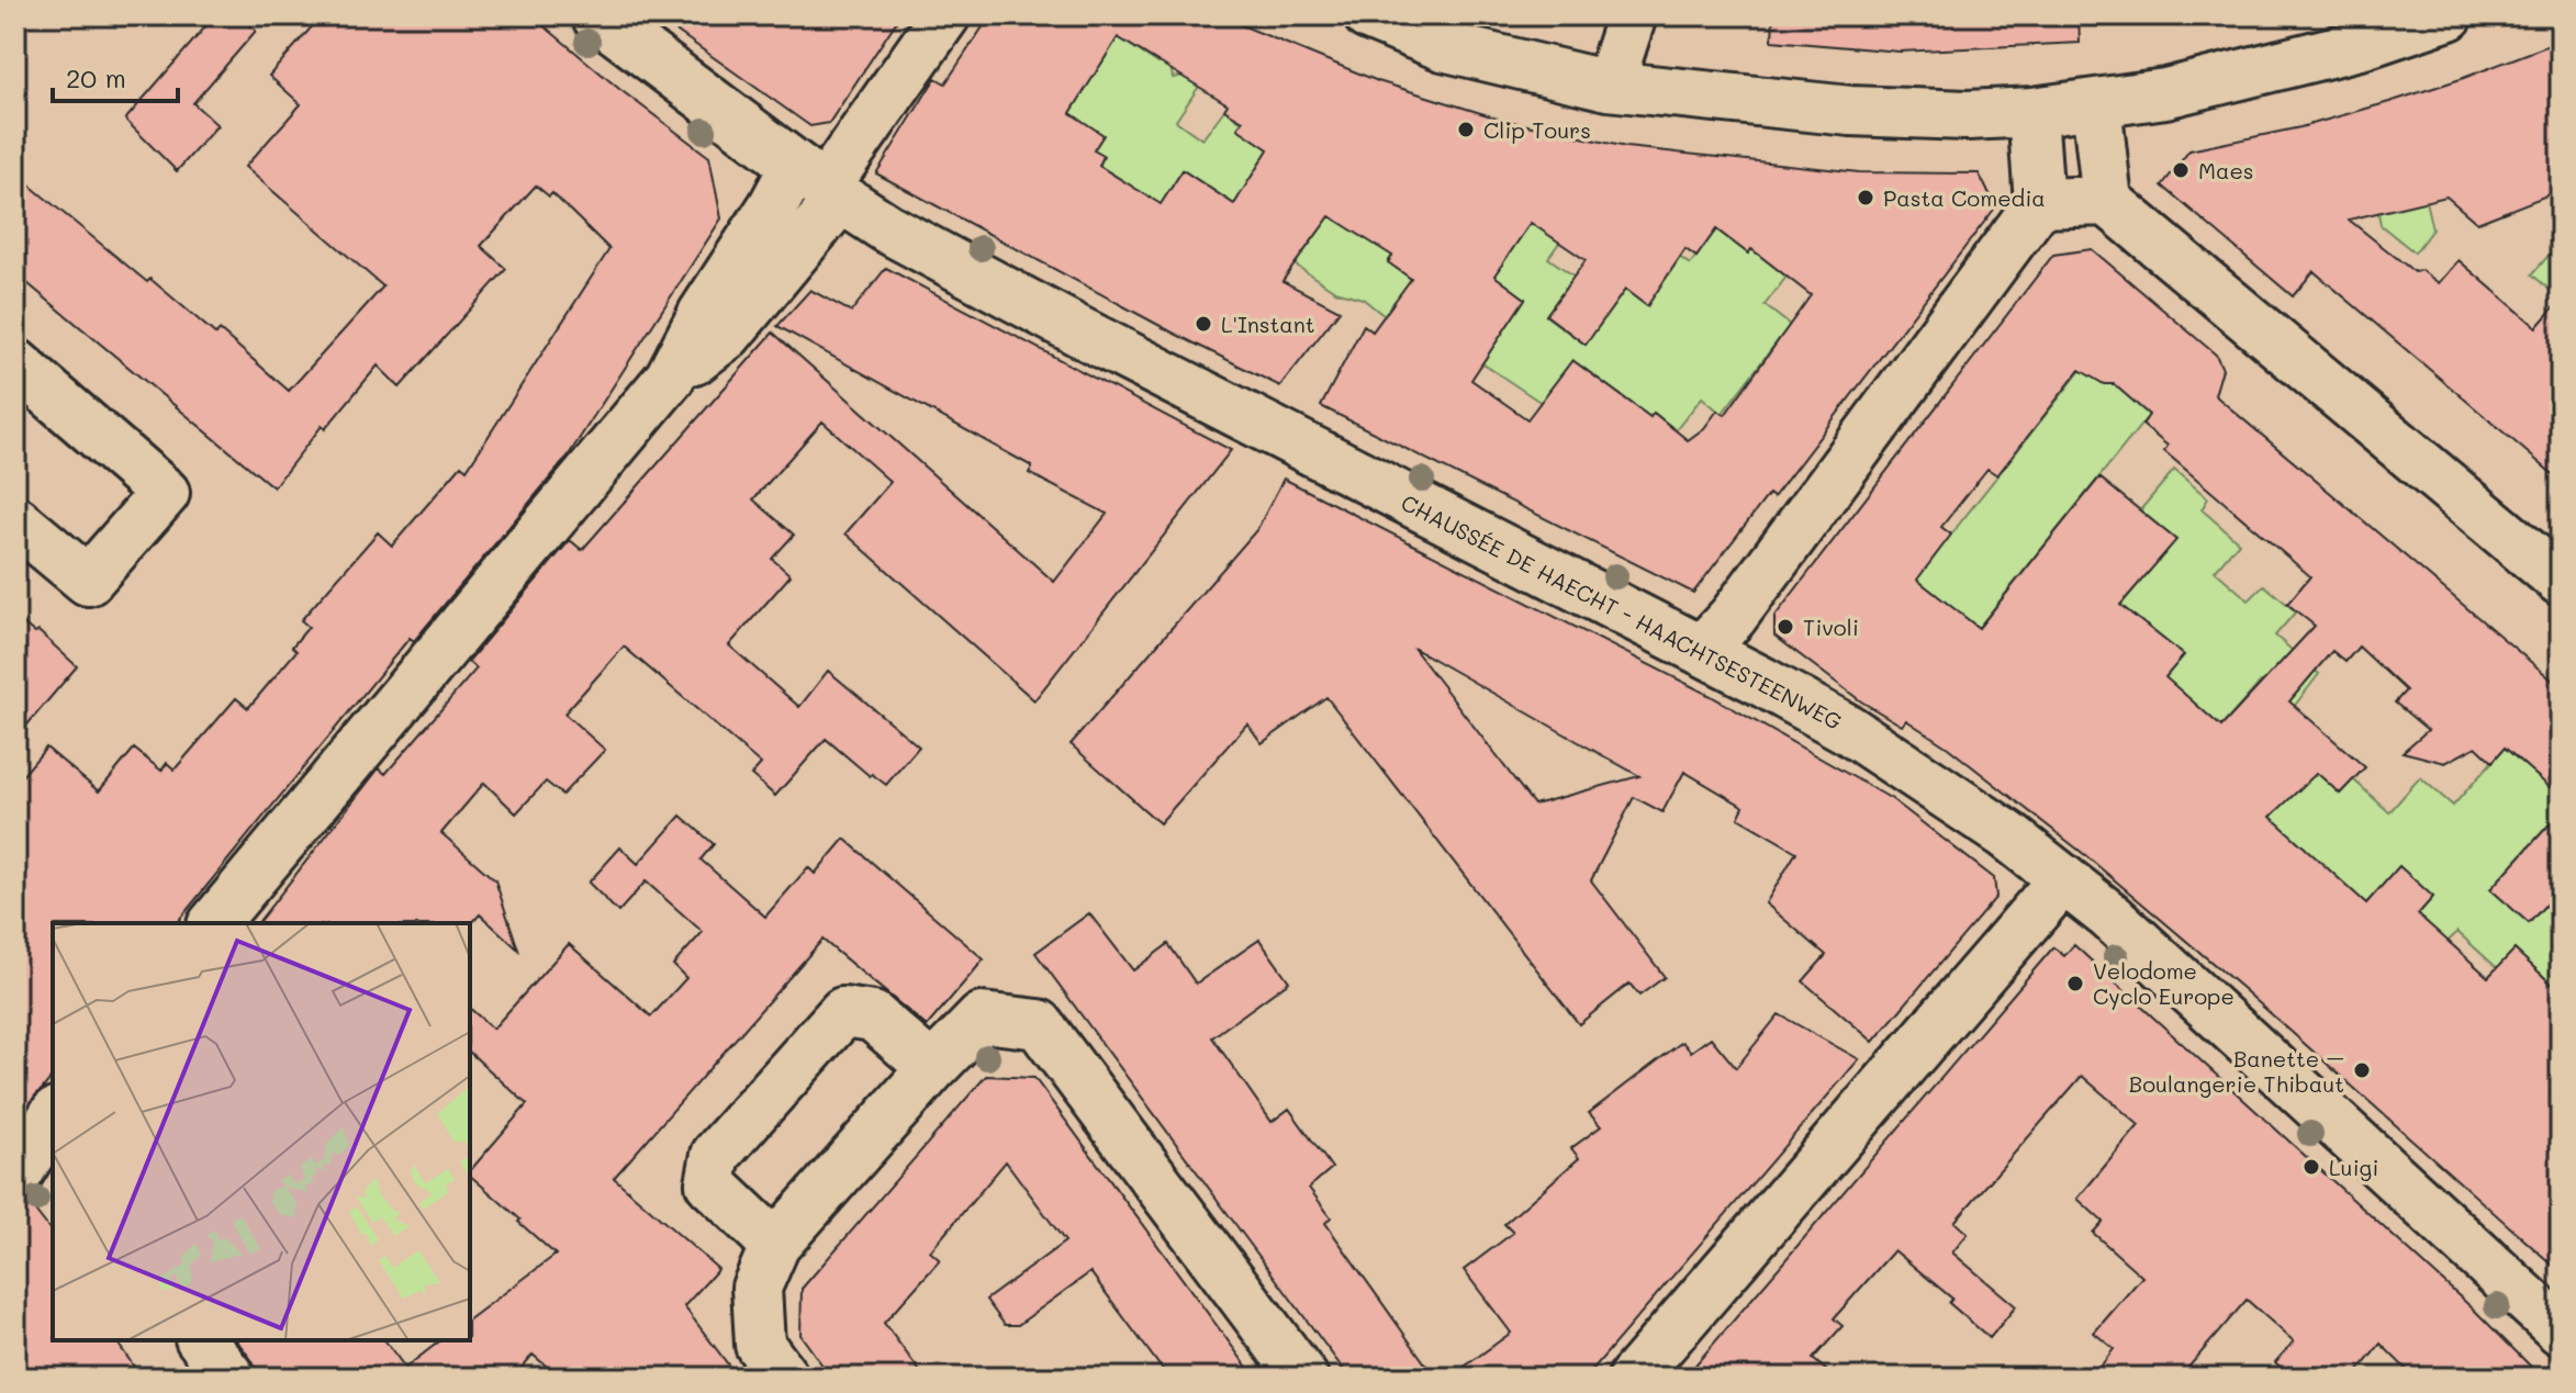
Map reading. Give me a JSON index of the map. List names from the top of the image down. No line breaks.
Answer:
{"streets":{"street":["CHAUSSÉE DE HAECHT - HAACHTSESTEENWEG"]},"places":["Clip Tours","Maes","Pasta Comedia","L'Instant","Tivoli","Velodome Cyclo Europe","Banette – Boulangerie Thibaut","Luigi"],"scale_bar":"20 m"}
